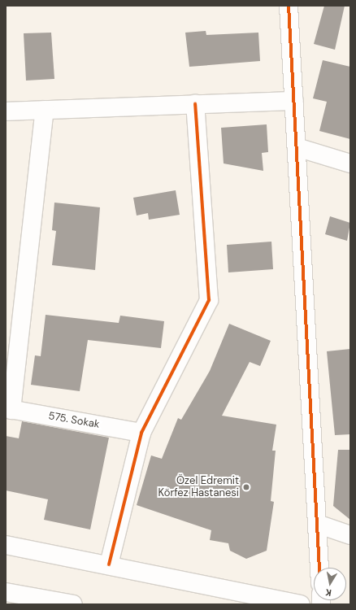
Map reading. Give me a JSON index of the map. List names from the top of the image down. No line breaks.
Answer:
{"streets":{"main road":["575. Sokak"]},"places":["Özel Edremit Körfez Hastanesi"],"north":"bottom"}
